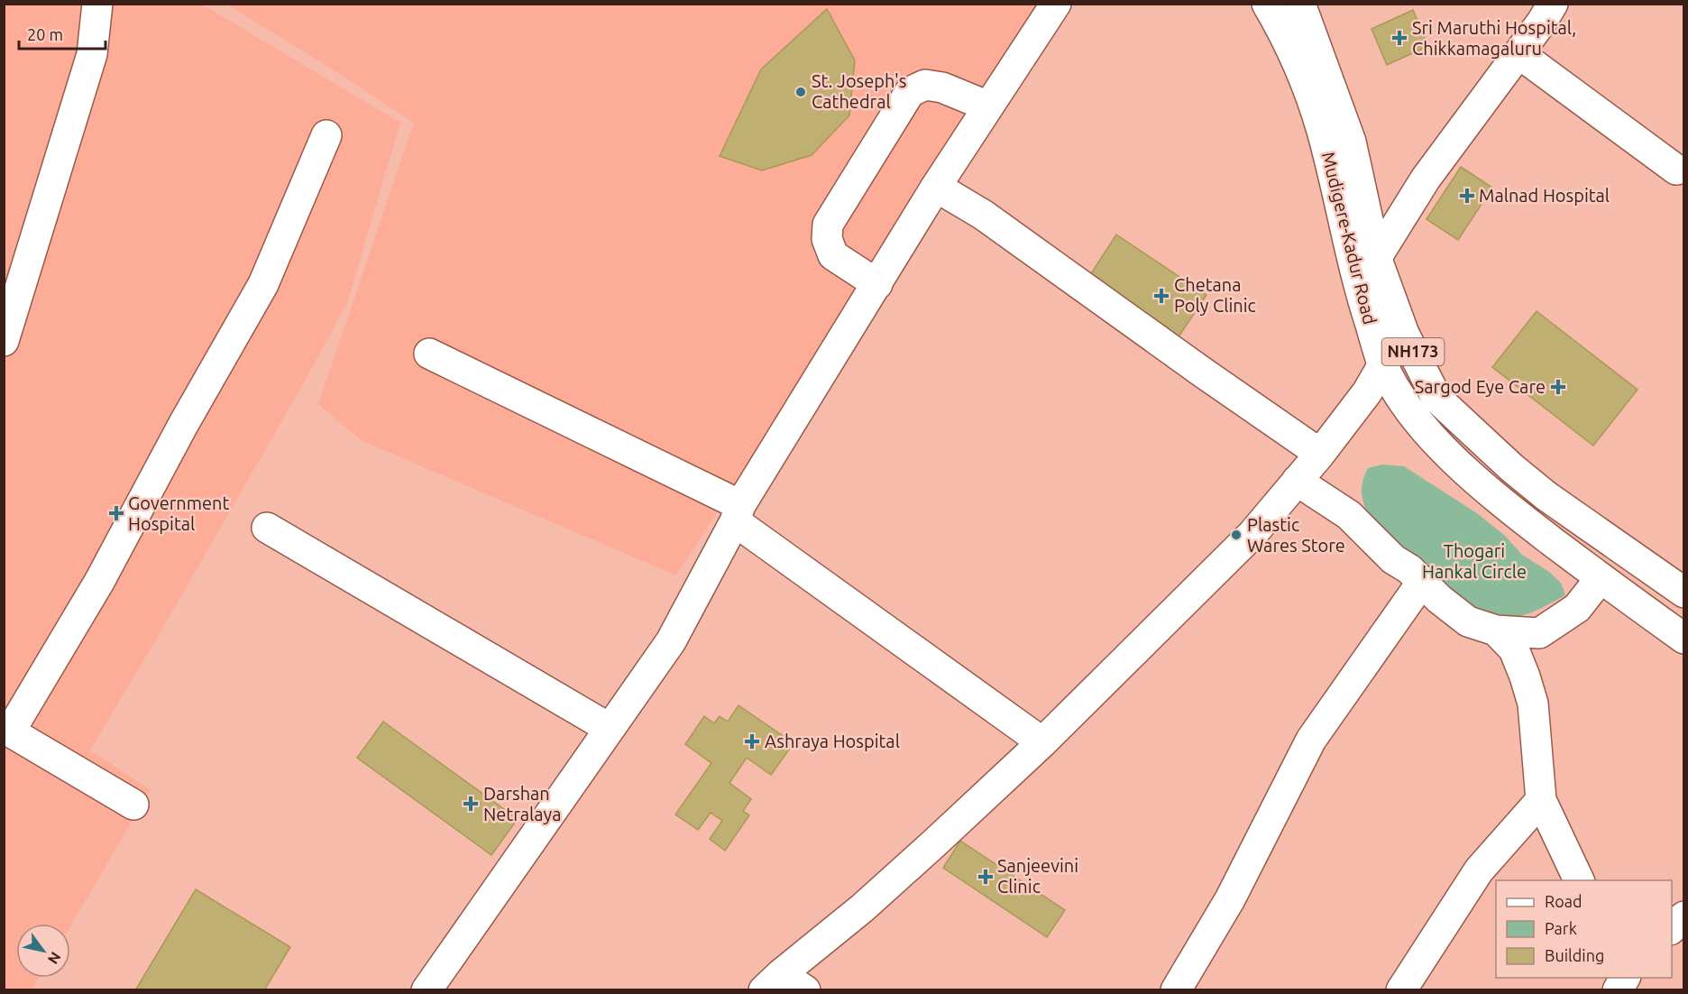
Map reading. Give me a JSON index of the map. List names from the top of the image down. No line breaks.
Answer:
{"streets":{"main road":["Mudigere-Kadur Road","NH173"]},"parks":["Thogari Hankal Circle"],"places":{"health":["Sri Maruthi Hospital, Chikkamagaluru","Malnad Hospital","Chetana Poly Clinic","Sargod Eye Care","Government Hospital","Ashraya Hospital","Darshan Netralaya","Sanjeevini Clinic"],"other":["St. Joseph's Cathedral","Plastic Wares Store"]},"legend":["Road","Park","Building"],"scale_bar":"20 m","north":"bottom right"}
